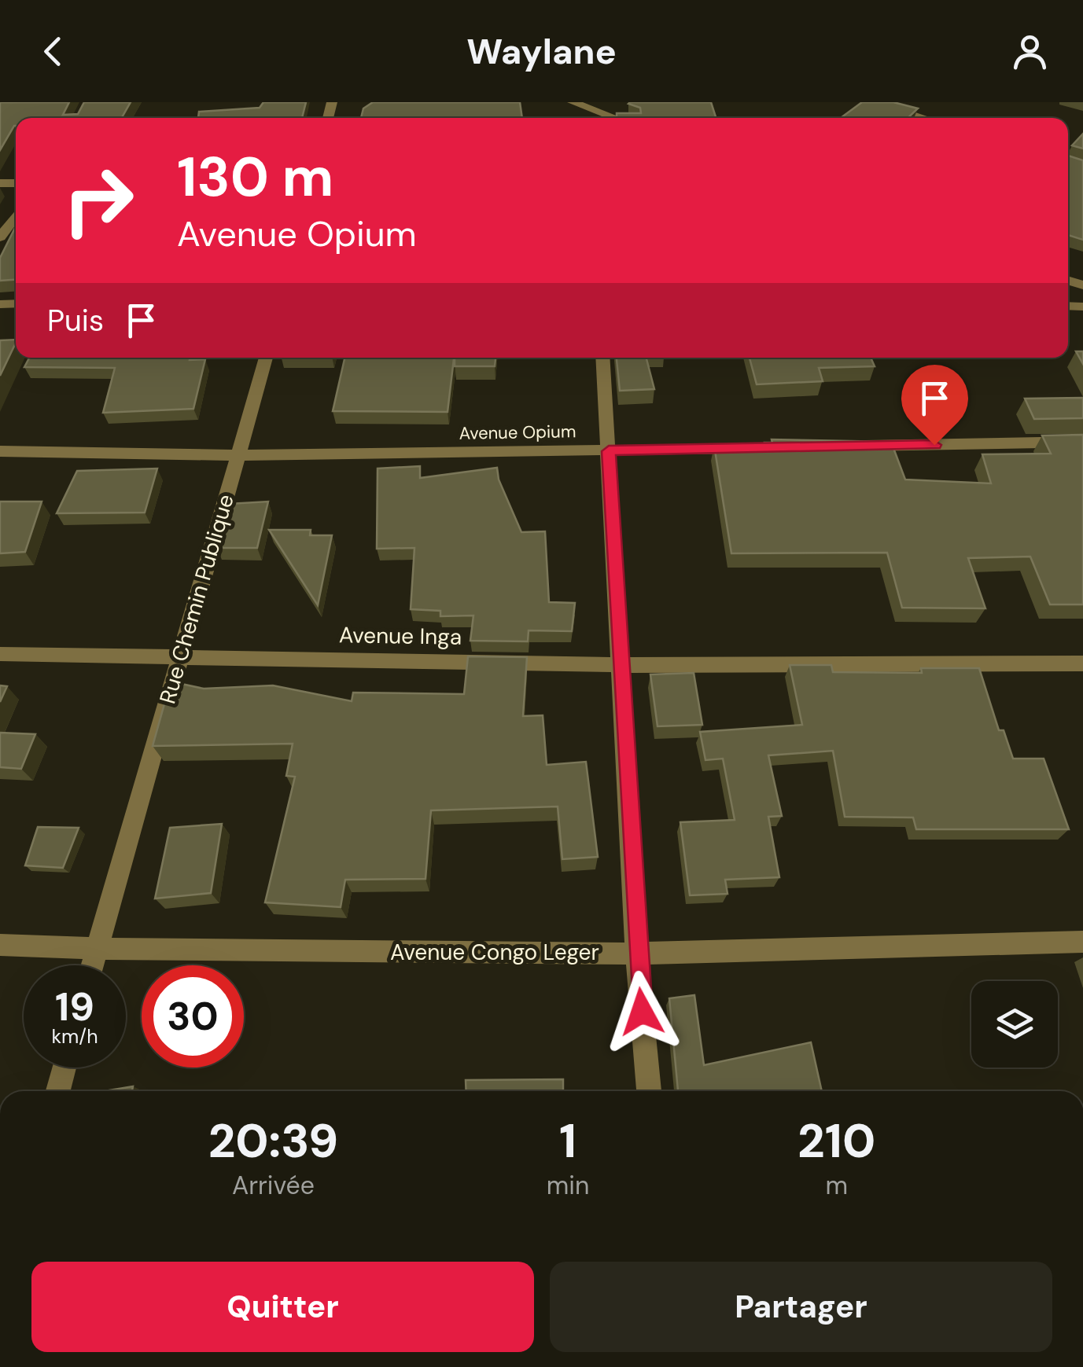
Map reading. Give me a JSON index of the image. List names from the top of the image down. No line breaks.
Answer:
{"streets":{"street":["Avenue Opium","Rue Chemin Publique","Avenue Inga","Avenue Congo Leger"]},"crossings":[["Avenue Opium","Rue Chemin Publique"],["Rue Chemin Publique","Avenue Inga"],["Rue Chemin Publique","Avenue Congo Leger"]],"page":{"header":"Waylane","turn":["130 m","Avenue Opium"],"then":"Puis","speed":"19 km/h","limit":"30","eta":["20:39","Arrivée","1","min","210","m"],"buttons":["Quitter","Partager"]}}
